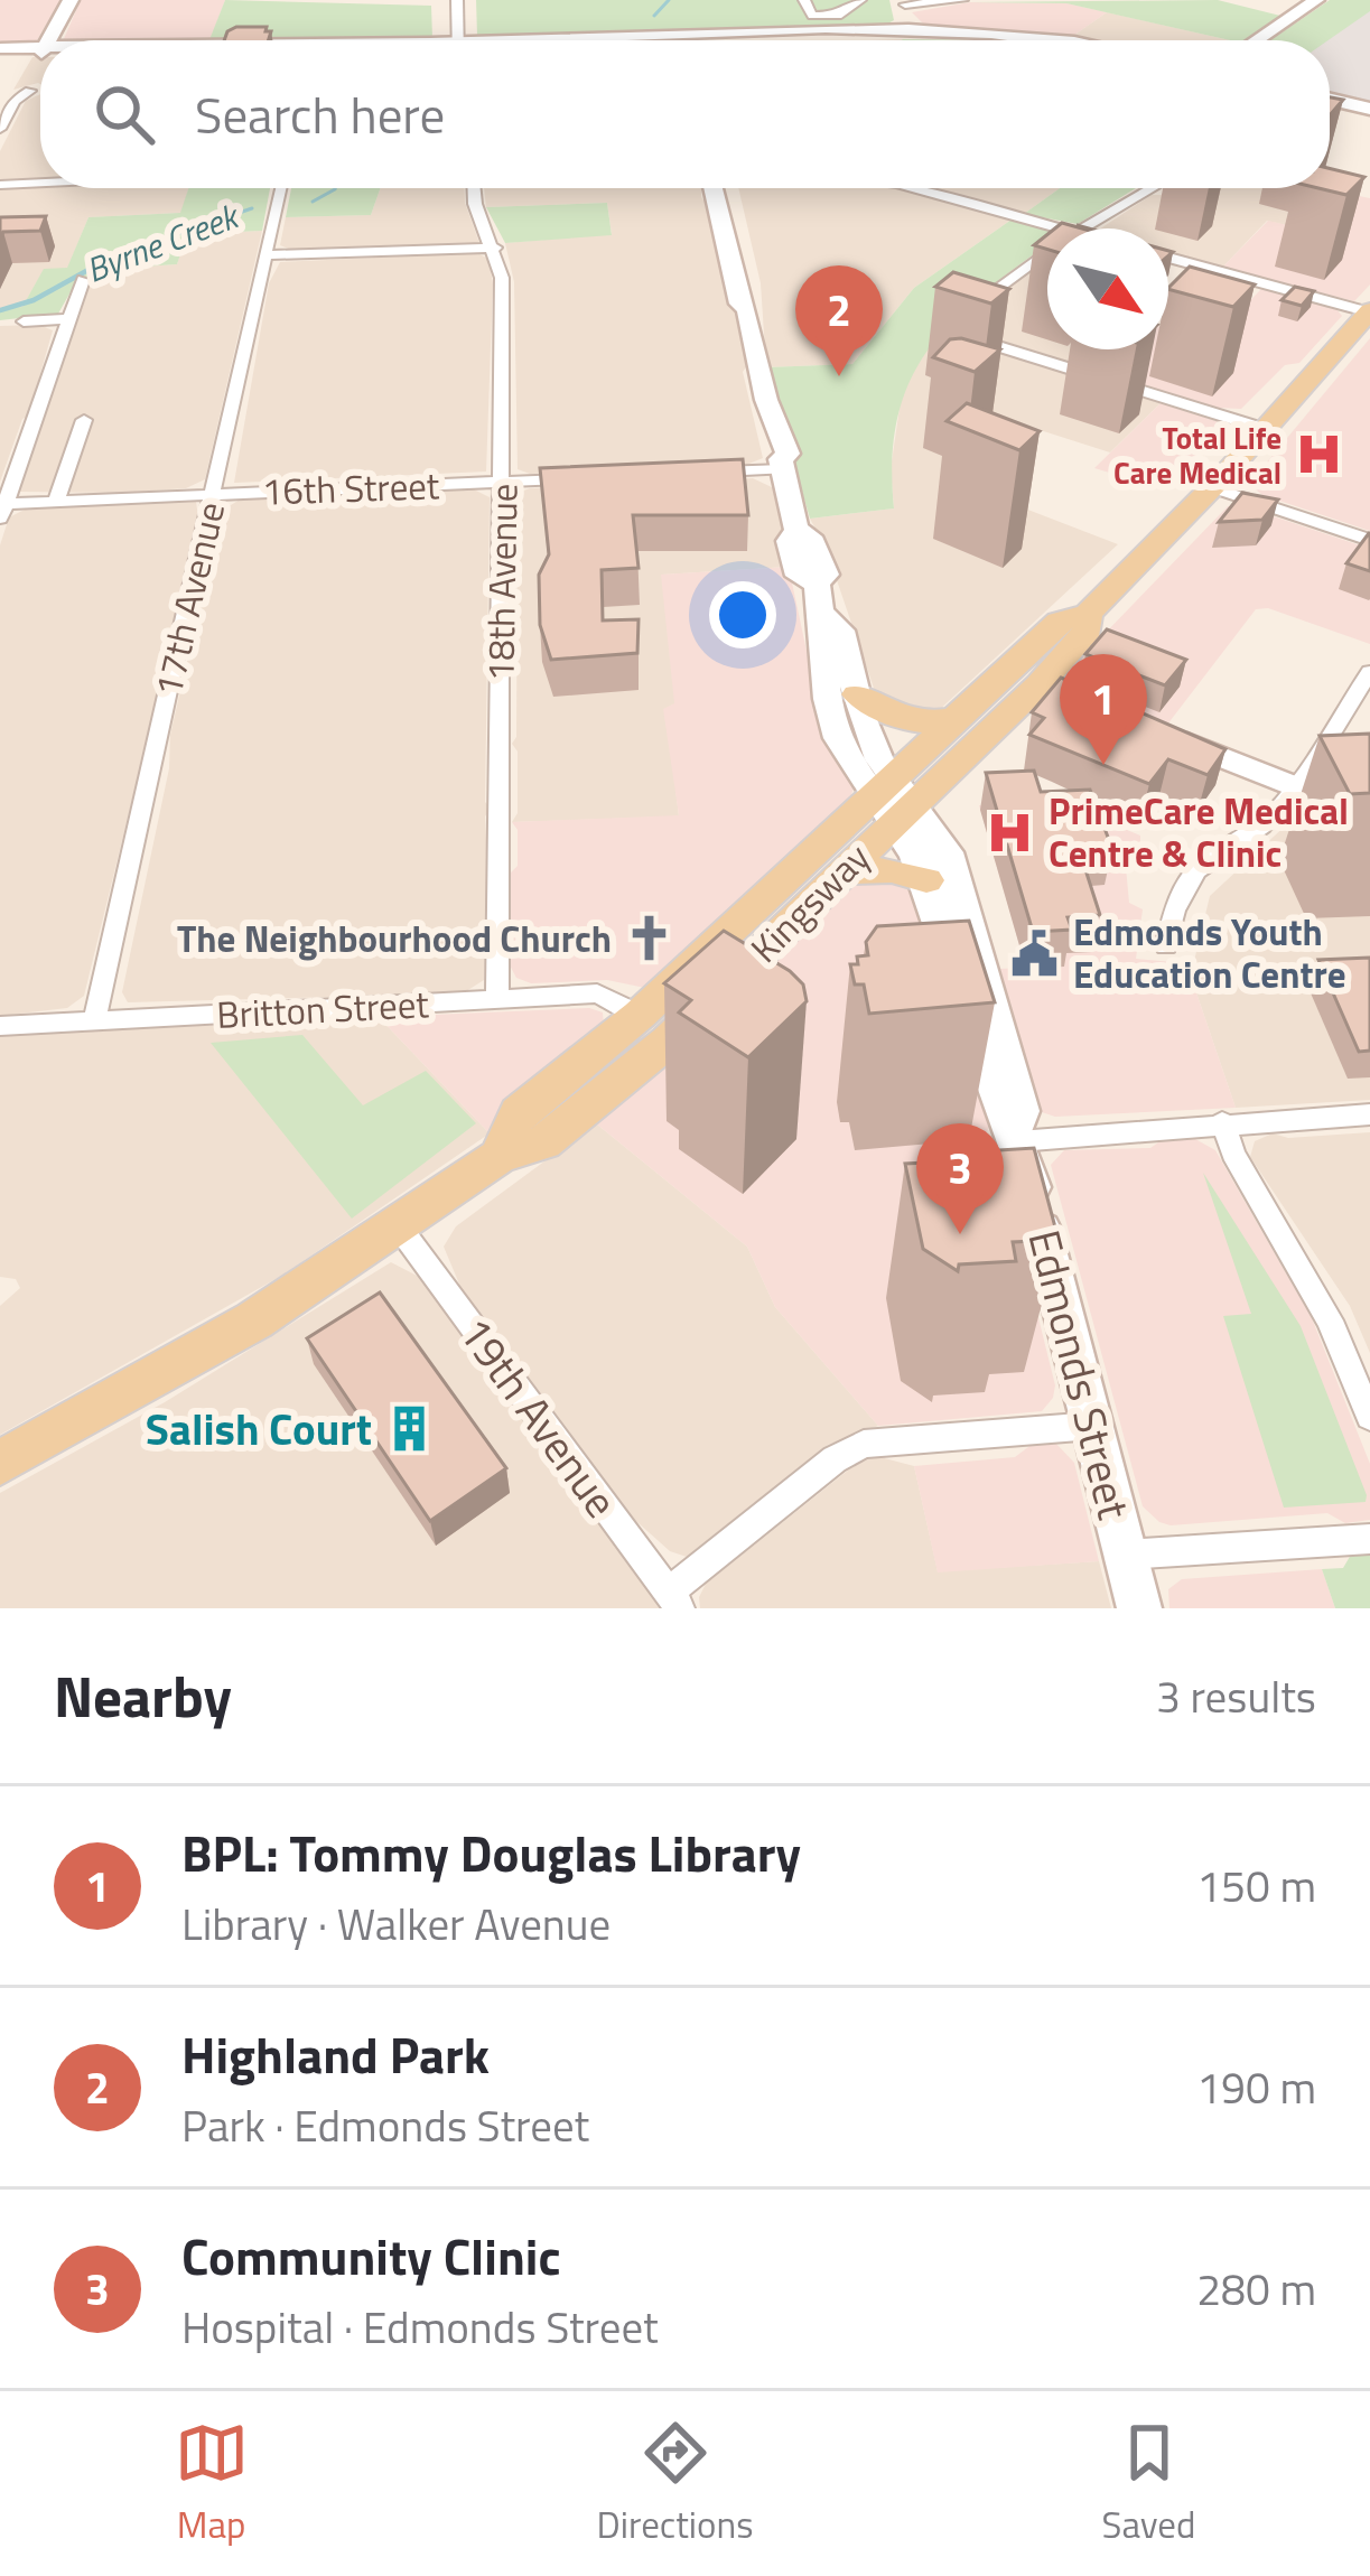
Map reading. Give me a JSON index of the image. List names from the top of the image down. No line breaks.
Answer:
{"streets":{"main road":["Kingsway"],"street":["16th Street","18th Avenue","17th Avenue","Britton Street","Edmonds Street","19th Avenue"]},"crossings":[["16th Street","18th Avenue"],["16th Street","17th Avenue"],["18th Avenue","Britton Street"],["17th Avenue","Britton Street"],["Kingsway","Britton Street"],["Kingsway","Edmonds Street"],["Kingsway","19th Avenue"]],"water":["Byrne Creek"],"places":{"hospital":["Total Life Care Medical","PrimeCare Medical Centre & Clinic"],"church":["The Neighbourhood Church"],"public building":["Edmonds Youth Education Centre"],"building":["Salish Court"]},"north":"bottom right","page":{"search":"Search here","pins":["2","1","3"],"heading":["Nearby","3 results"],"list":[{"mark":"1","name":"BPL: Tommy Douglas Library","note":"Library · Walker Avenue","value":"150 m"},{"mark":"2","name":"Highland Park","note":"Park · Edmonds Street","value":"190 m"},{"mark":"3","name":"Community Clinic","note":"Hospital · Edmonds Street","value":"280 m"}],"nav":["Map","Directions","Saved"]}}
